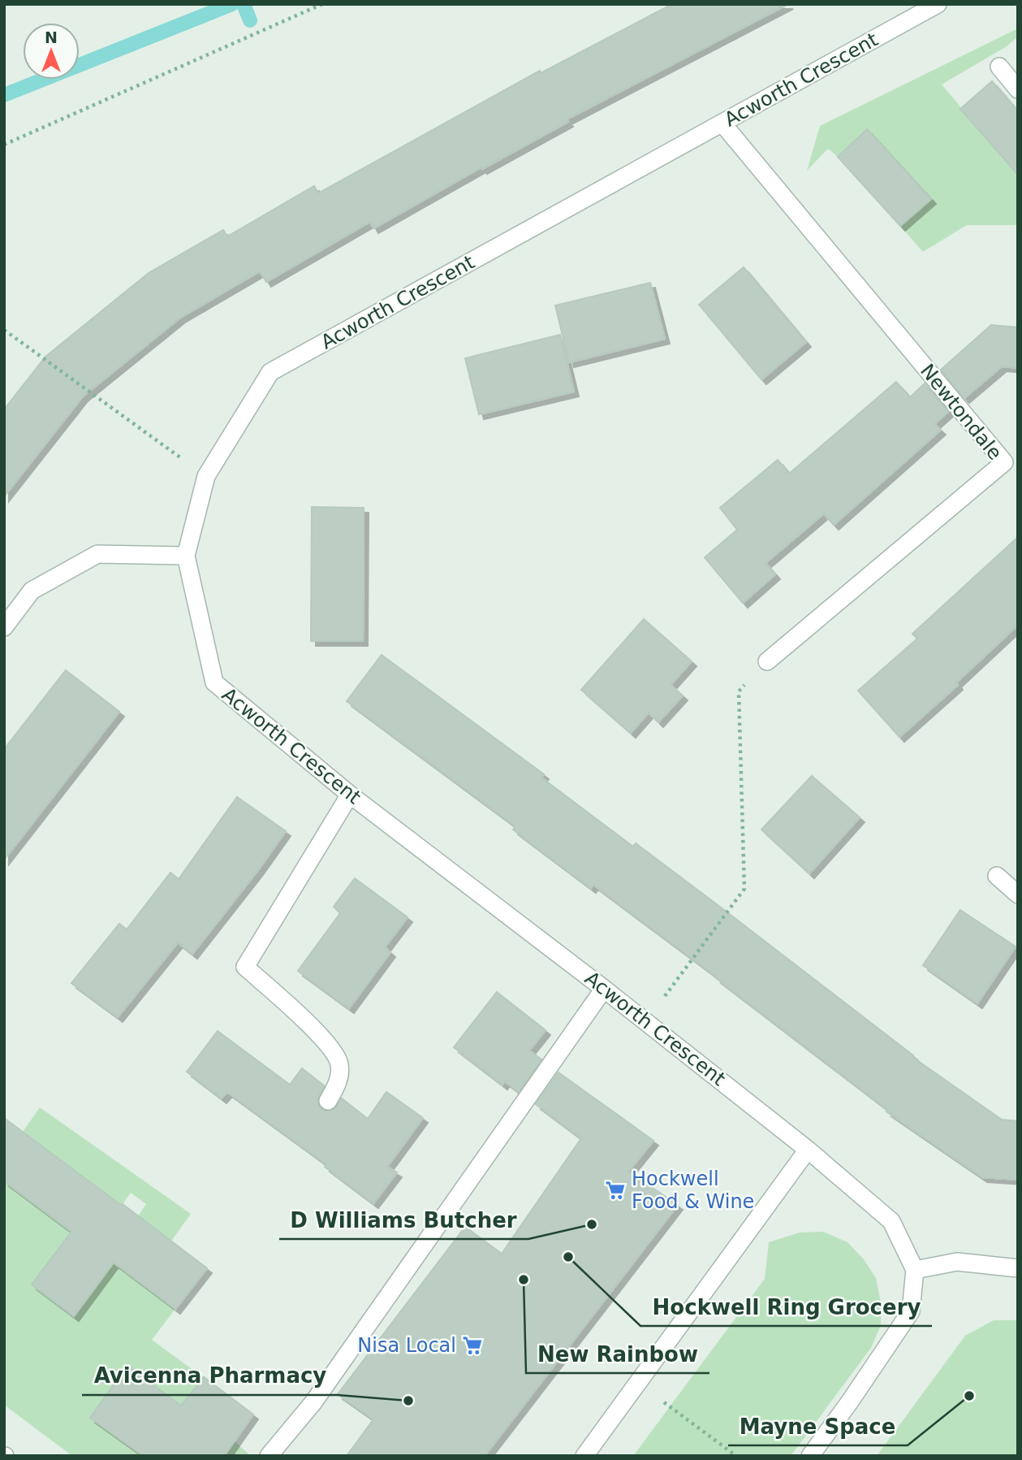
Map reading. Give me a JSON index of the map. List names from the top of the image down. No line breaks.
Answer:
{"streets":{"street":["Acworth Crescent","Newtondale"]},"crossings":[["Acworth Crescent","Newtondale"]],"places":{"supermarket":["Hockwell Food & Wine","Nisa Local"],"other":["D Williams Butcher","Hockwell Ring Grocery","New Rainbow","Mayne Space","Avicenna Pharmacy"]},"north":"top"}
